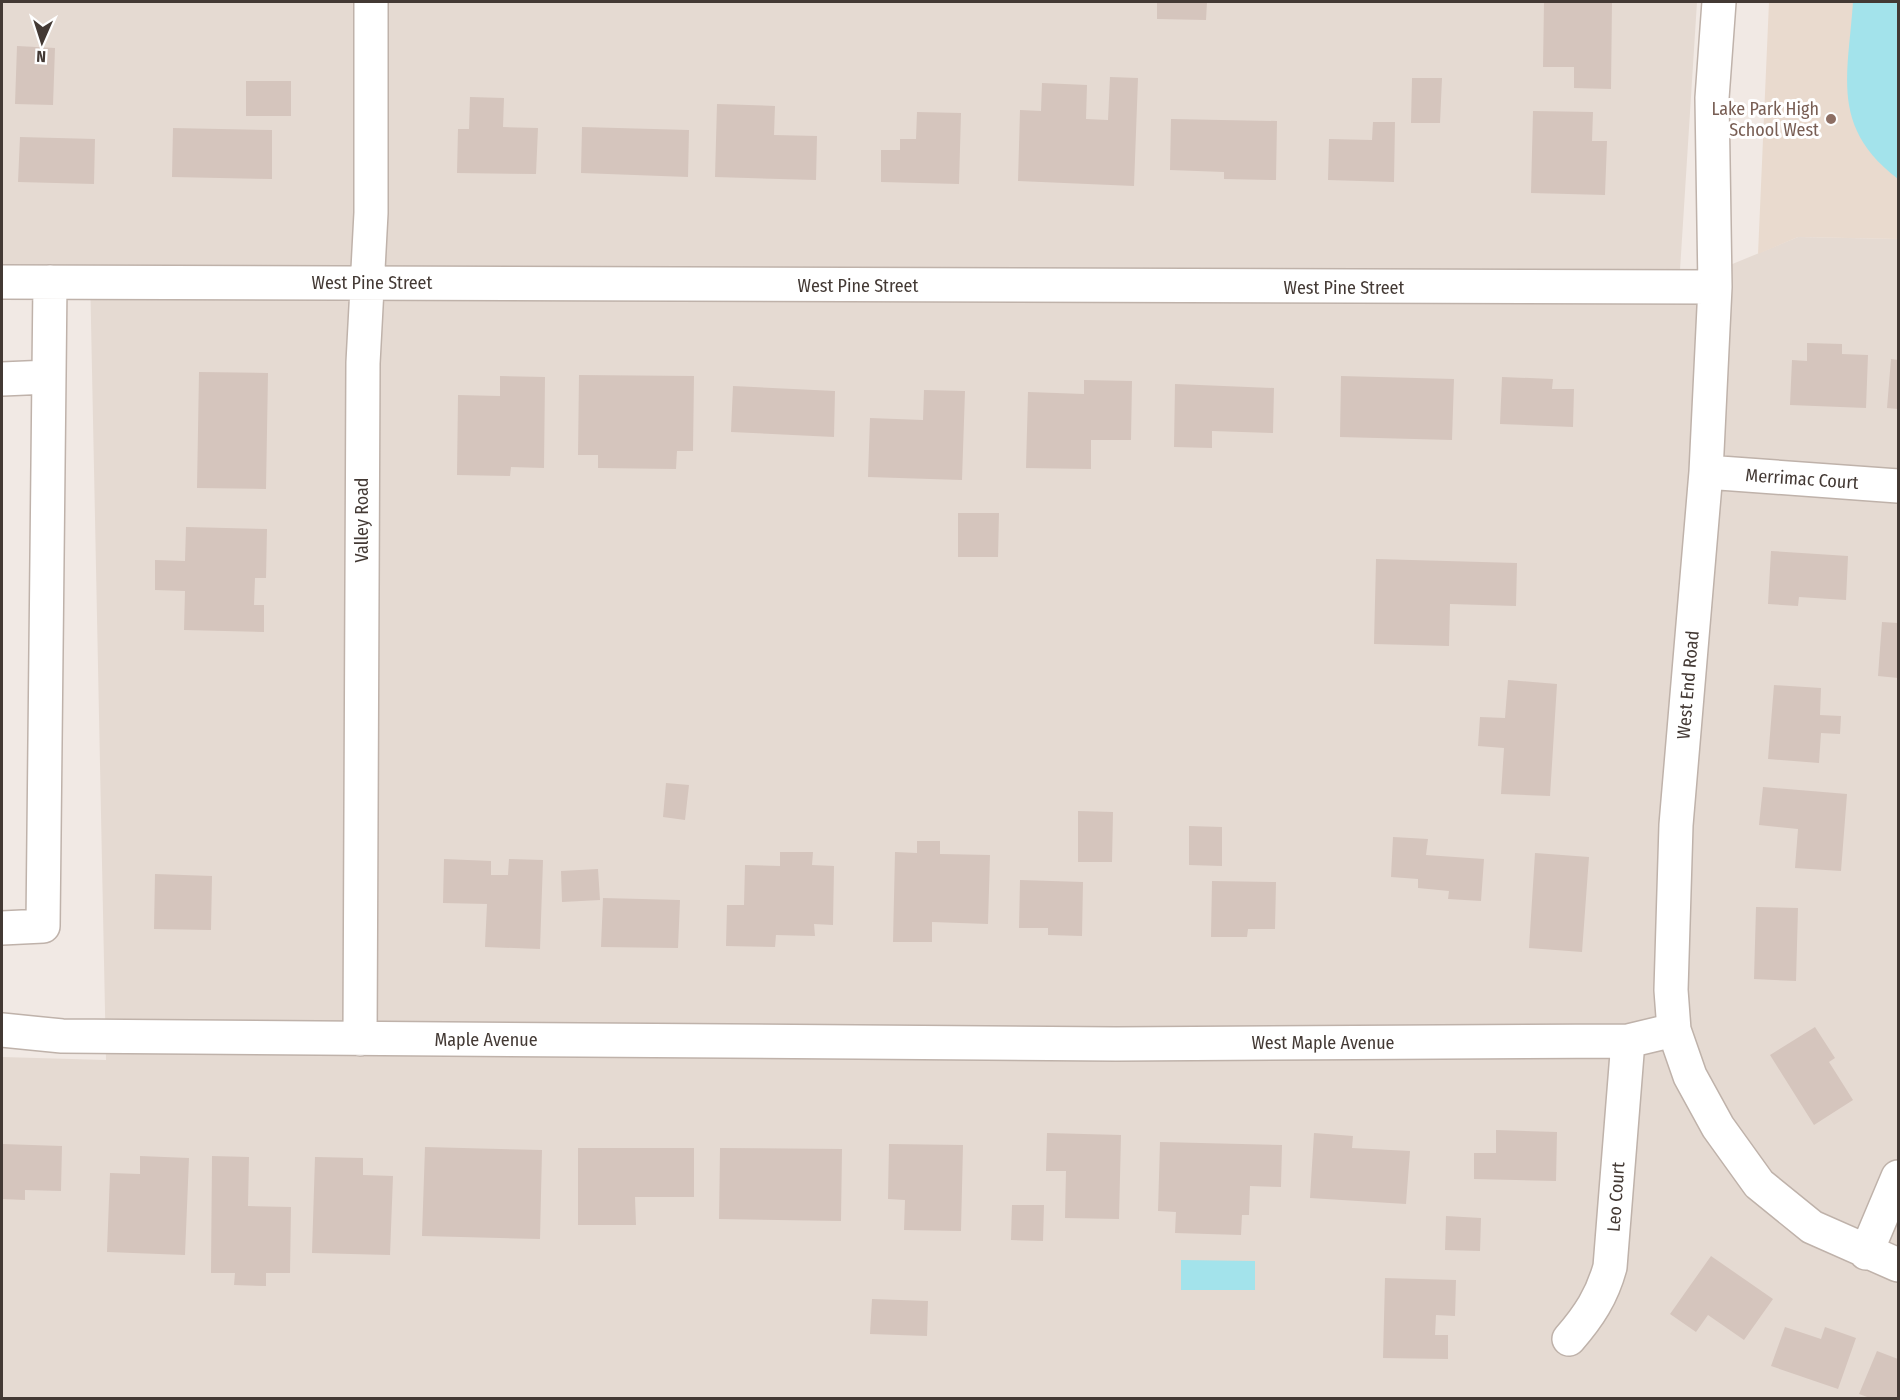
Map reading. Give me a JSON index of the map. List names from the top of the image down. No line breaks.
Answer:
{"streets":{"street":["West Pine Street","Merrimac Court","Valley Road","West End Road","Maple Avenue","West Maple Avenue","Leo Court"]},"crossings":[["West Pine Street","Valley Road"],["West Pine Street","West End Road"],["Merrimac Court","West End Road"],["Valley Road","Maple Avenue"],["West End Road","West Maple Avenue"],["Maple Avenue","West Maple Avenue"],["West Maple Avenue","Leo Court"]],"places":["Lake Park High School West"],"north":"bottom"}
